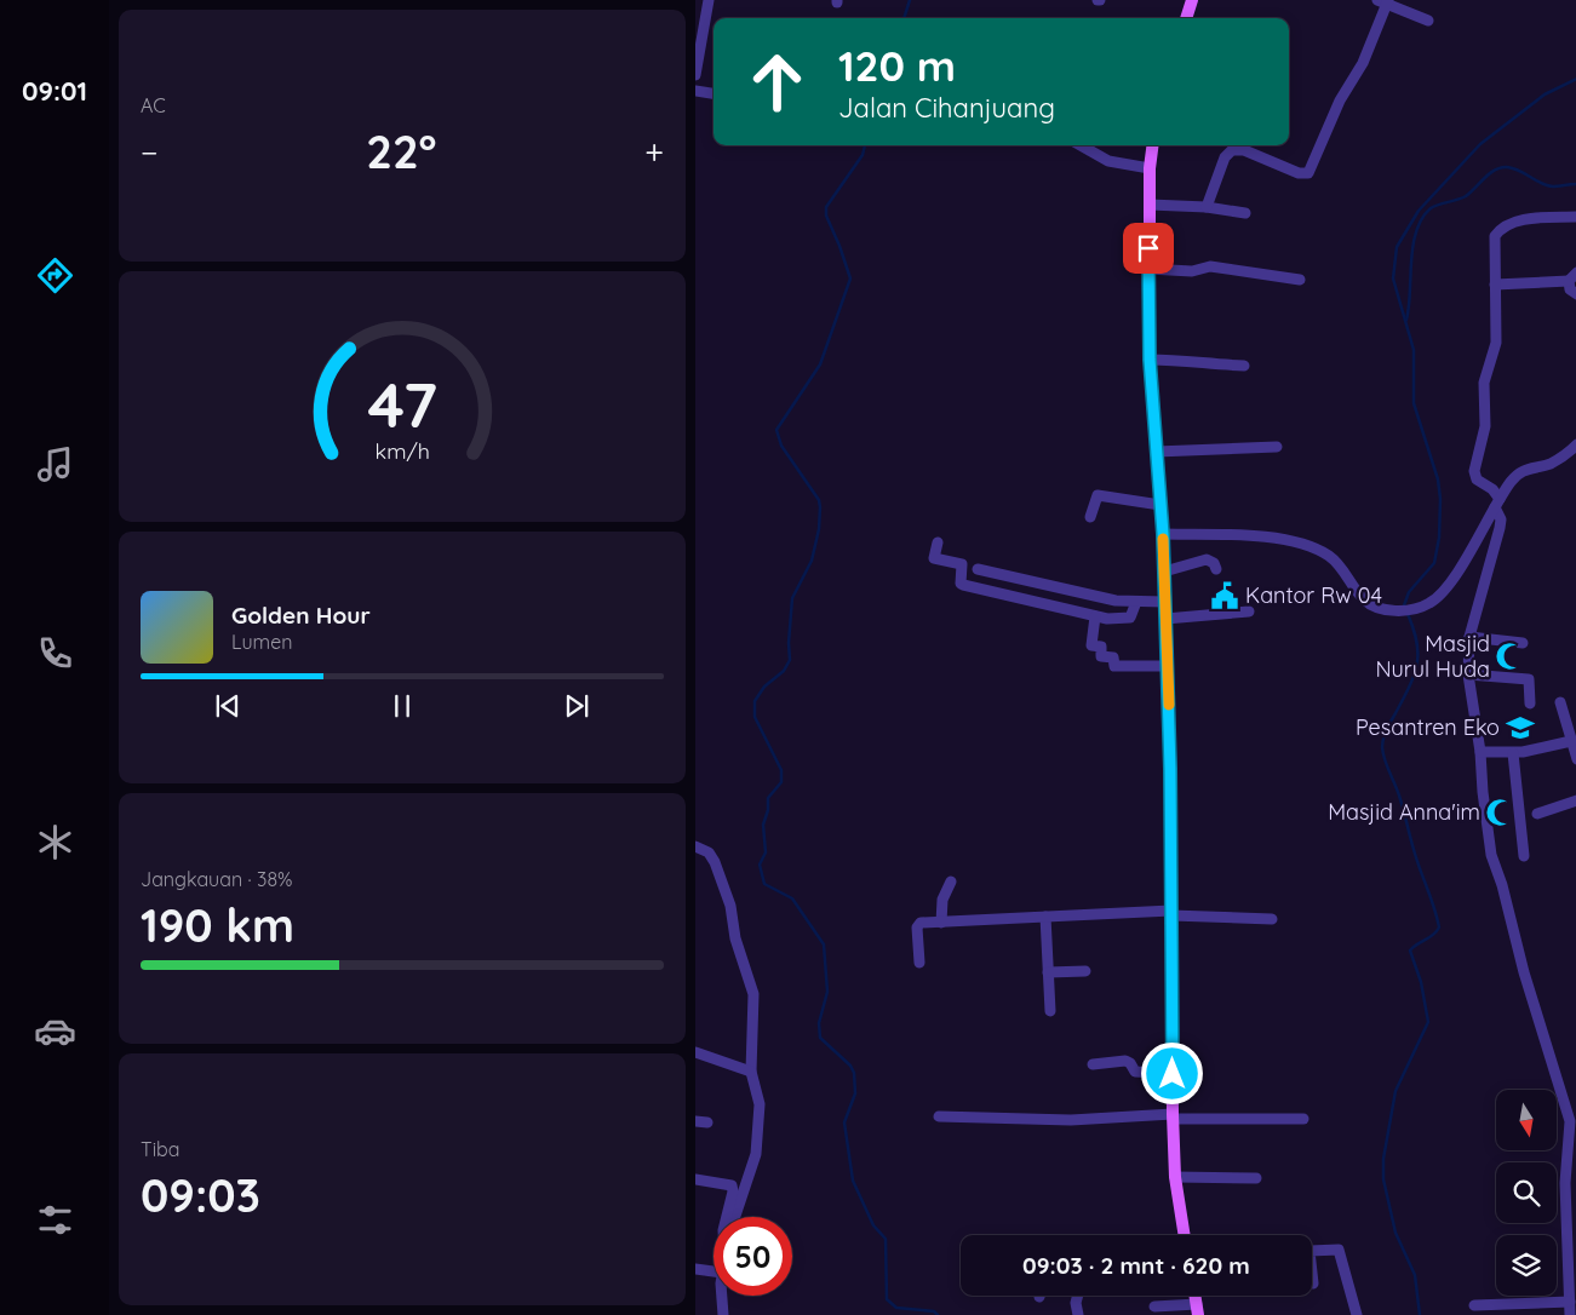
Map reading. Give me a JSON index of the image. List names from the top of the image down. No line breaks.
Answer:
{"places":{"public building":["Kantor Rw 04"],"mosque":["Masjid Nurul Huda","Masjid Anna'im"],"school or university":["Pesantren Eko"]},"north":"bottom","page":{"tabs":"09:01","tile":["AC",["Jangkauan · 38%","190 km"],["Tiba","09:03"]],"turn":["120 m","Jalan Cihanjuang"],"heat":["−","22°","+"],"song":["Golden Hour","Lumen"],"limit":"50","trip":"09:03 · 2 mnt · 620 m","gauge":["47","km/h"]}}
